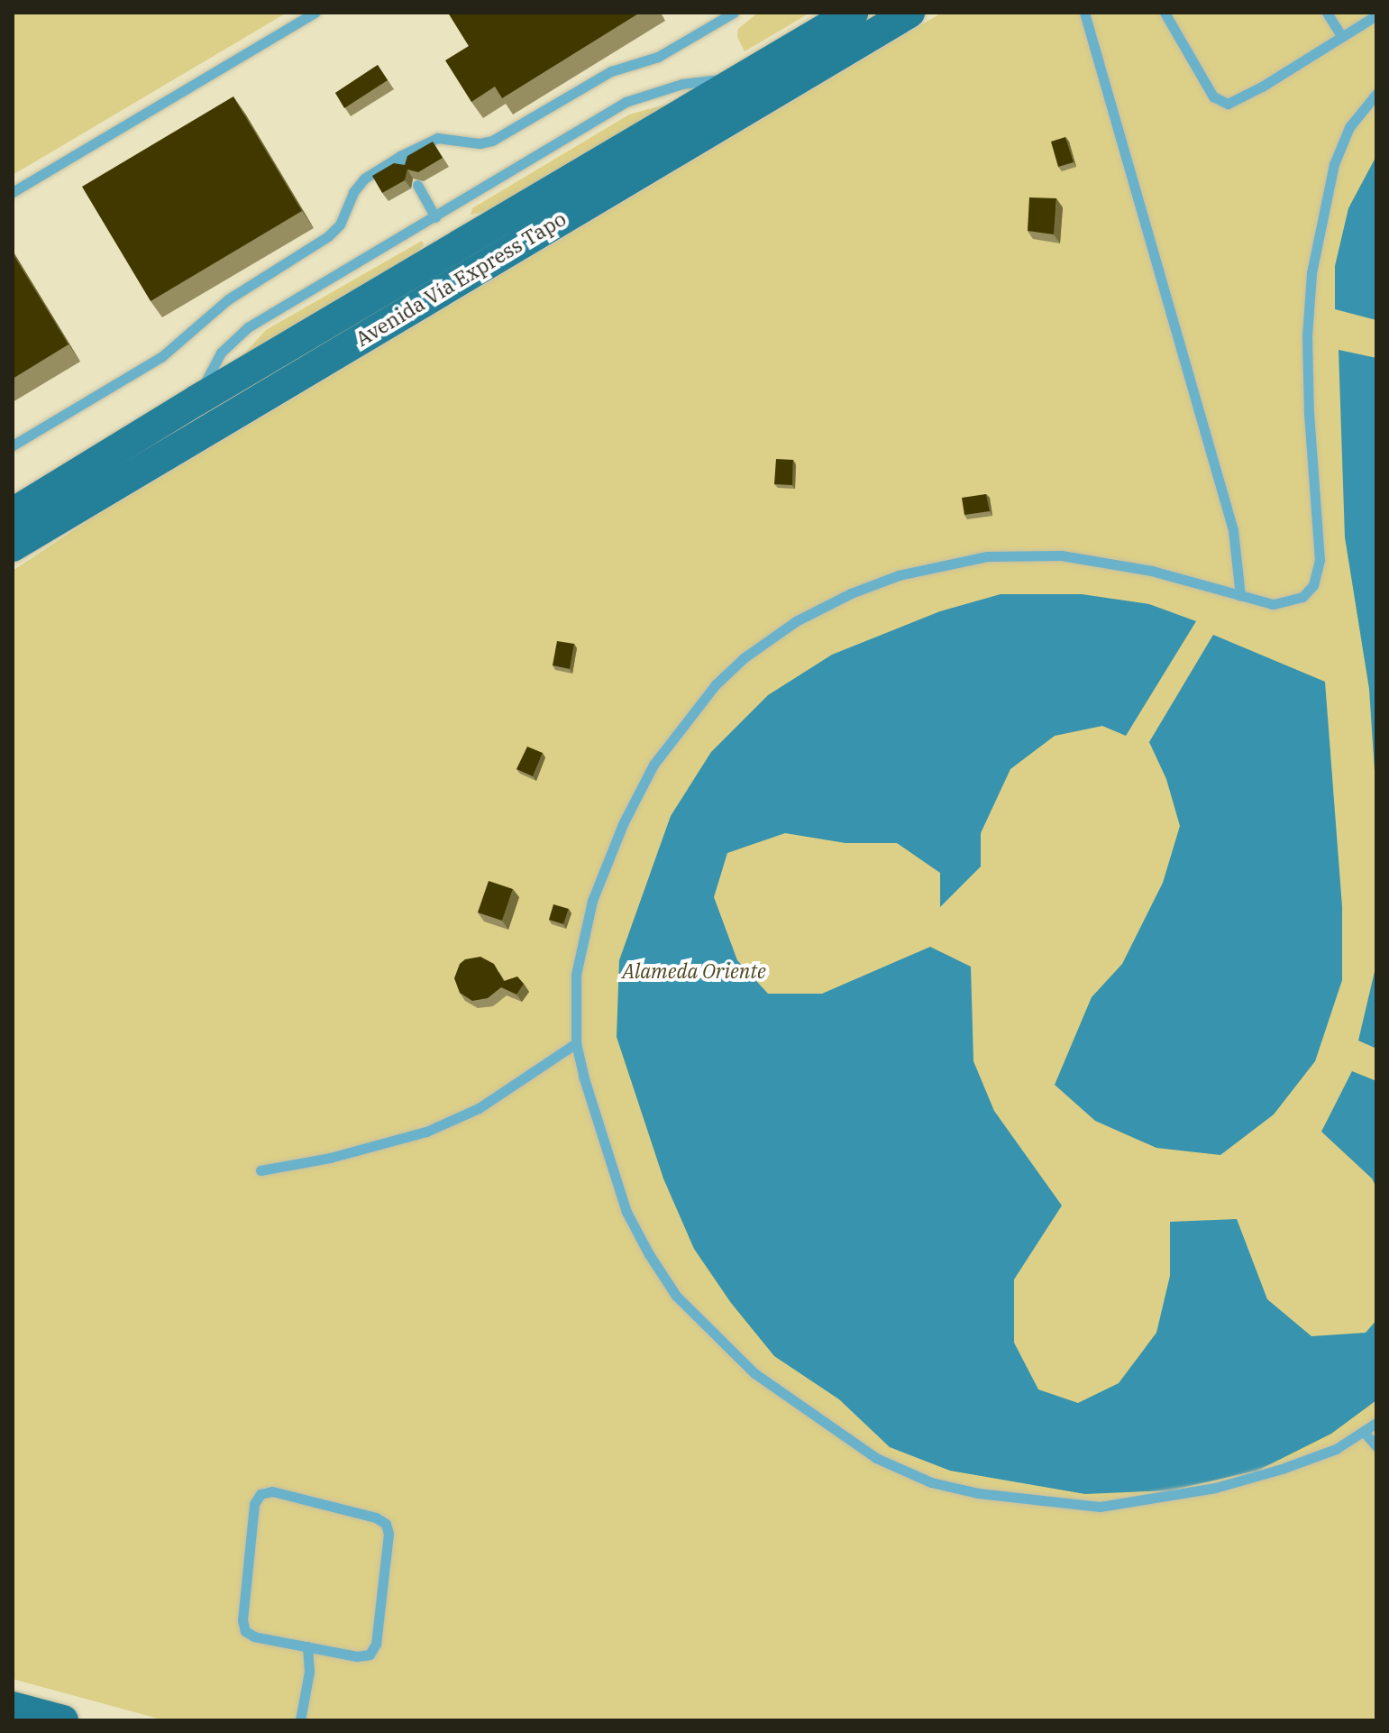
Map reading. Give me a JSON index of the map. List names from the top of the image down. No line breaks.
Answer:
{"streets":{"main road":["Avenida Vía Express Tapo"]},"parks":["Alameda Oriente"]}
